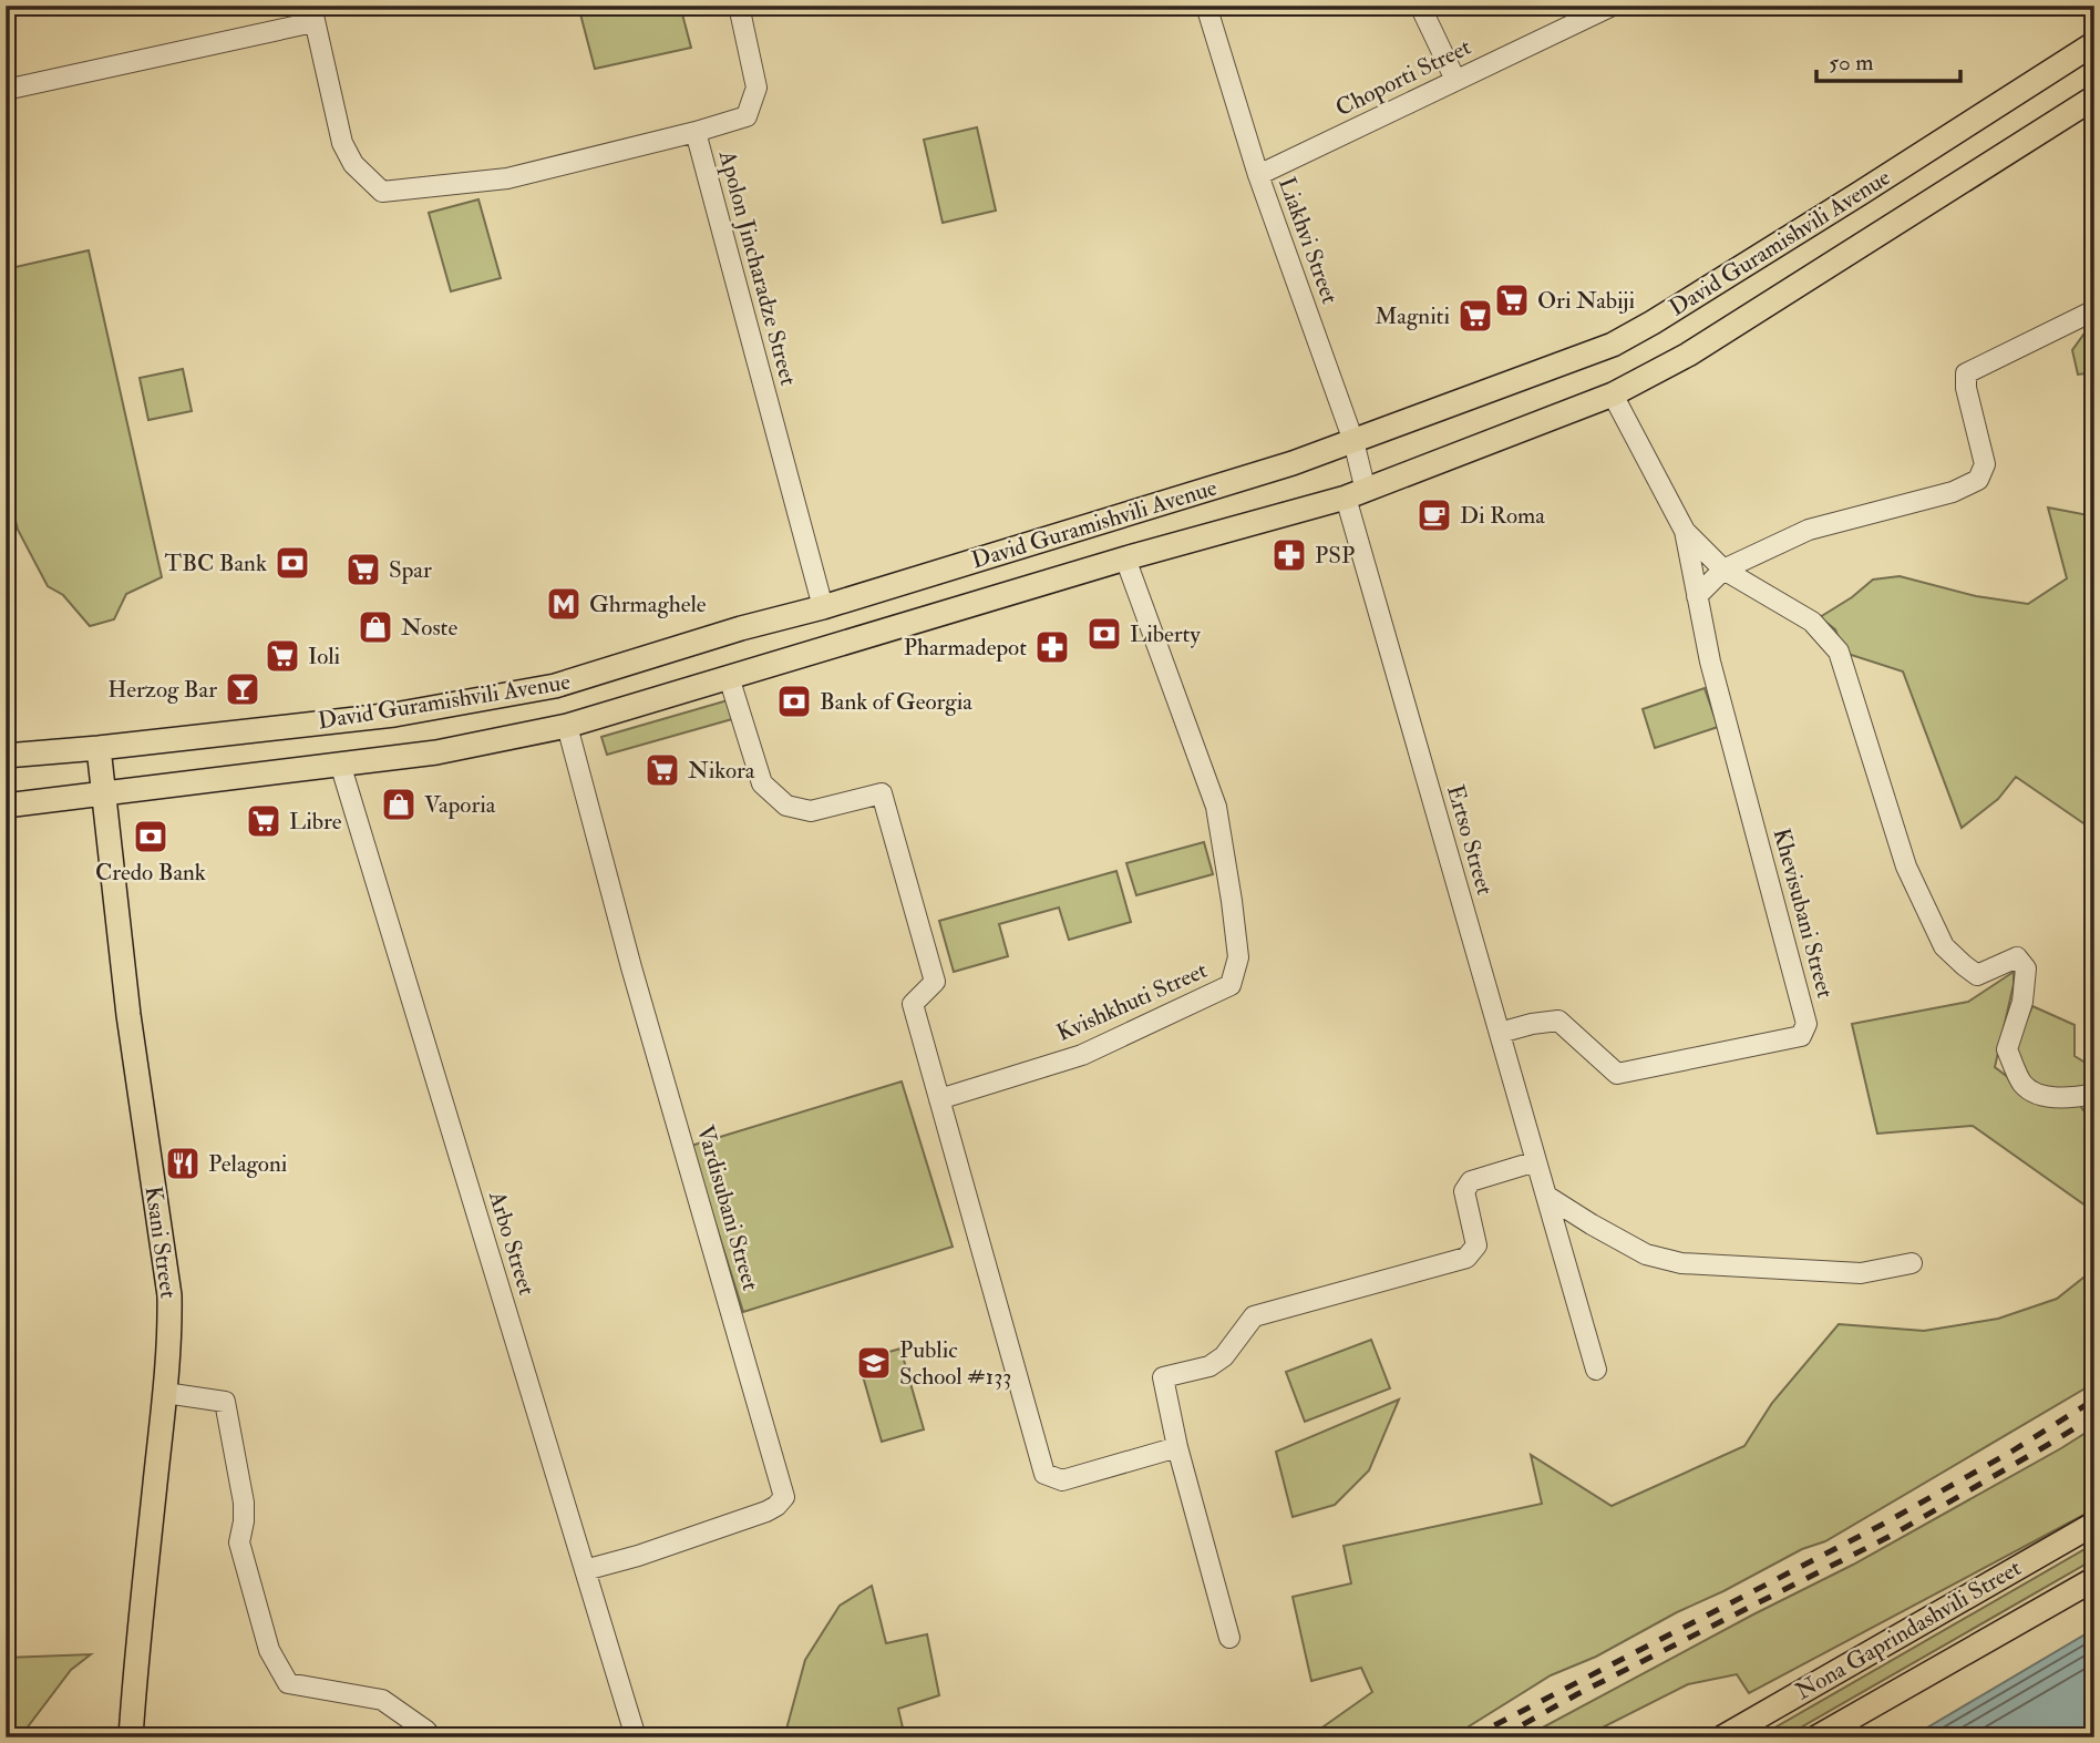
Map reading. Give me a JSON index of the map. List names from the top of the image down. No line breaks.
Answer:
{"streets":{"main road":["David Guramishvili Avenue","Ksani Street","Nona Gaprindashvili Street"],"street":["Choporti Street","Liakhvi Street","Apolon Jincharadze Street","Ertso Street","Khevisubani Street","Kvishkhuti Street","Vardisubani Street","Arbo Street"]},"crossings":[["Choporti Street","Liakhvi Street"],["Liakhvi Street","David Guramishvili Avenue"],["Liakhvi Street","Ertso Street"],["David Guramishvili Avenue","Apolon Jincharadze Street"],["David Guramishvili Avenue","Ertso Street"],["David Guramishvili Avenue","Khevisubani Street"],["David Guramishvili Avenue","Kvishkhuti Street"],["David Guramishvili Avenue","Vardisubani Street"],["David Guramishvili Avenue","Ksani Street"],["David Guramishvili Avenue","Arbo Street"],["Ertso Street","Khevisubani Street"],["Vardisubani Street","Arbo Street"]],"places":{"supermarket":["Ori Nabiji","Magniti","Spar","Ioli","Nikora","Libre"],"cafe":["Di Roma"],"pharmacy":["PSP","Pharmadepot"],"bank":["TBC Bank","Liberty","Bank of Georgia","Credo Bank"],"metro station":["Ghrmaghele"],"shop":["Noste","Vaporia"],"bar":["Herzog Bar"],"restaurant":["Pelagoni"],"school or university":["Public School #133"]},"scale_bar":"50 m"}
